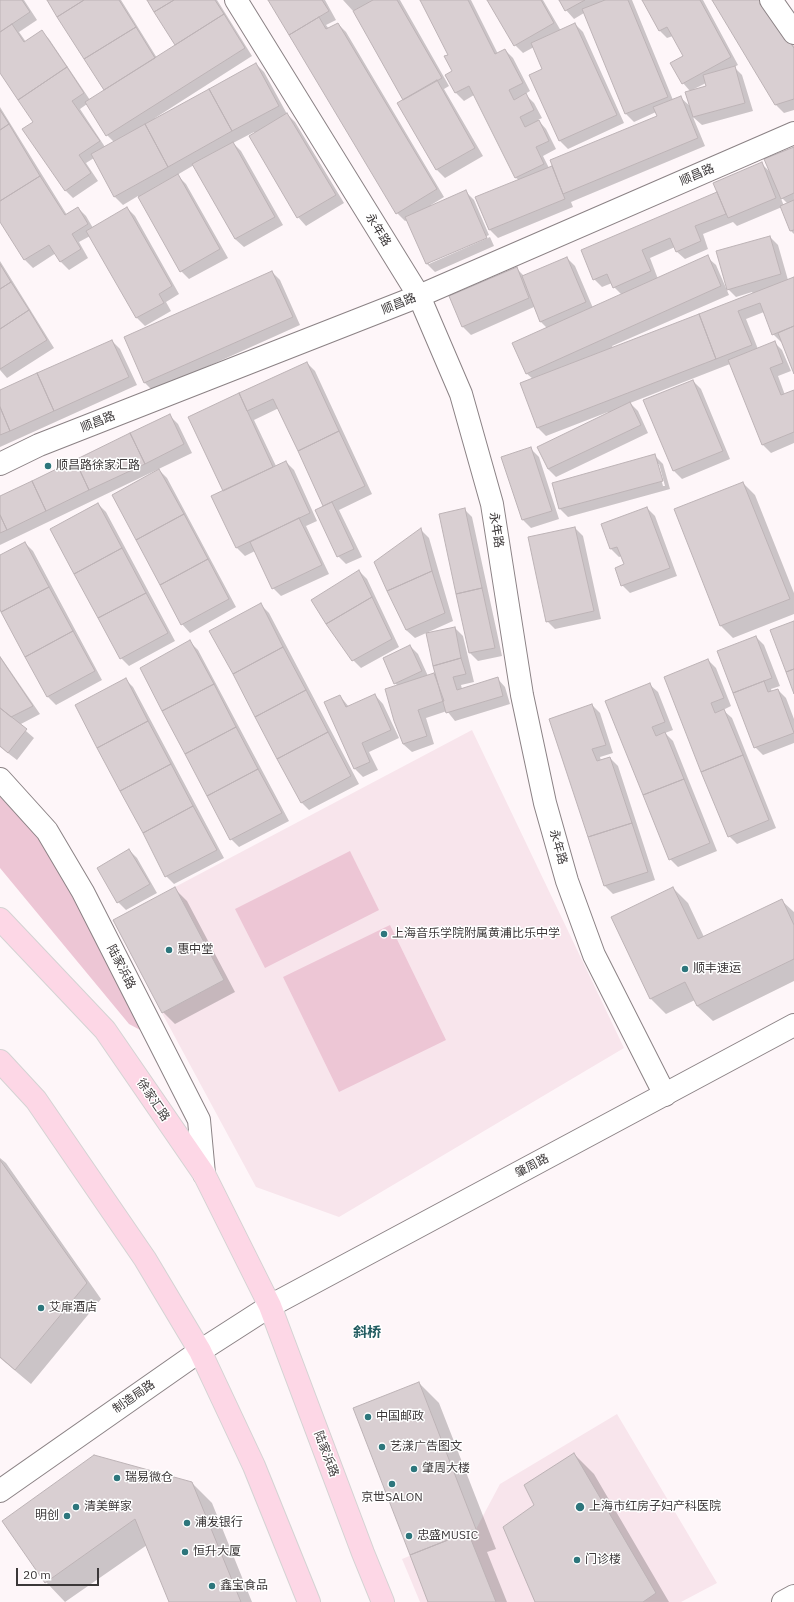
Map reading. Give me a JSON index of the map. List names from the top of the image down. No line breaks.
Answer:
{"streets":{"main road":["陆家浜路","徐家汇路"],"street":["顺昌路","永年路","肇周路","制造局路"]},"crossings":[["顺昌路","永年路"],["永年路","肇周路"],["陆家浜路","徐家汇路"],["陆家浜路","肇周路"],["陆家浜路","制造局路"],["徐家汇路","肇周路"],["徐家汇路","制造局路"],["肇周路","制造局路"]],"districts":["斜桥"],"places":["顺昌路徐家汇路","上海音乐学院附属黄浦比乐中学","惠中堂","顺丰速运","艾扉酒店","中国邮政","艺漾广告图文","肇周大楼","瑞易微仓","京世SALON","清美鲜家","上海市红房子妇产科医院","明创","浦发银行","忠盛MUSIC","恒升大厦","门诊楼","鑫宝食品"],"scale_bar":"20 m"}
